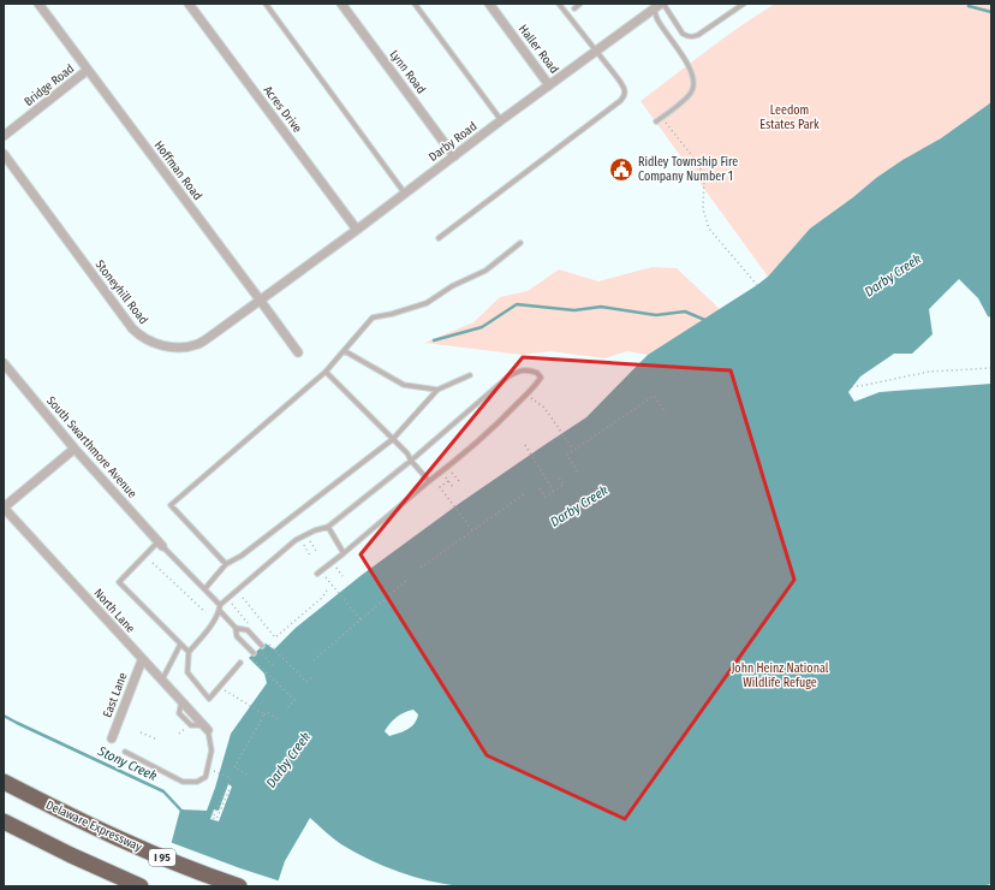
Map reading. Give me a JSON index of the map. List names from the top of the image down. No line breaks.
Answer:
{"streets":{"highway":["Delaware Expressway","I 95"],"street":["Haller Road","Lynn Road","Bridge Road","Acres Drive","Darby Road","Hoffman Road","Stoneyhill Road","South Swarthmore Avenue","North Lane","East Lane"]},"crossings":[["Haller Road","Darby Road"],["Lynn Road","Darby Road"],["Bridge Road","Hoffman Road"],["Acres Drive","Darby Road"],["Darby Road","Hoffman Road"],["Darby Road","Stoneyhill Road"],["Hoffman Road","Stoneyhill Road"],["North Lane","East Lane"]],"water":["Darby Creek","Stony Creek"],"parks":["Leedom Estates Park","John Heinz National Wildlife Refuge"],"places":{"public building":["Ridley Township Fire Company Number 1"]}}
